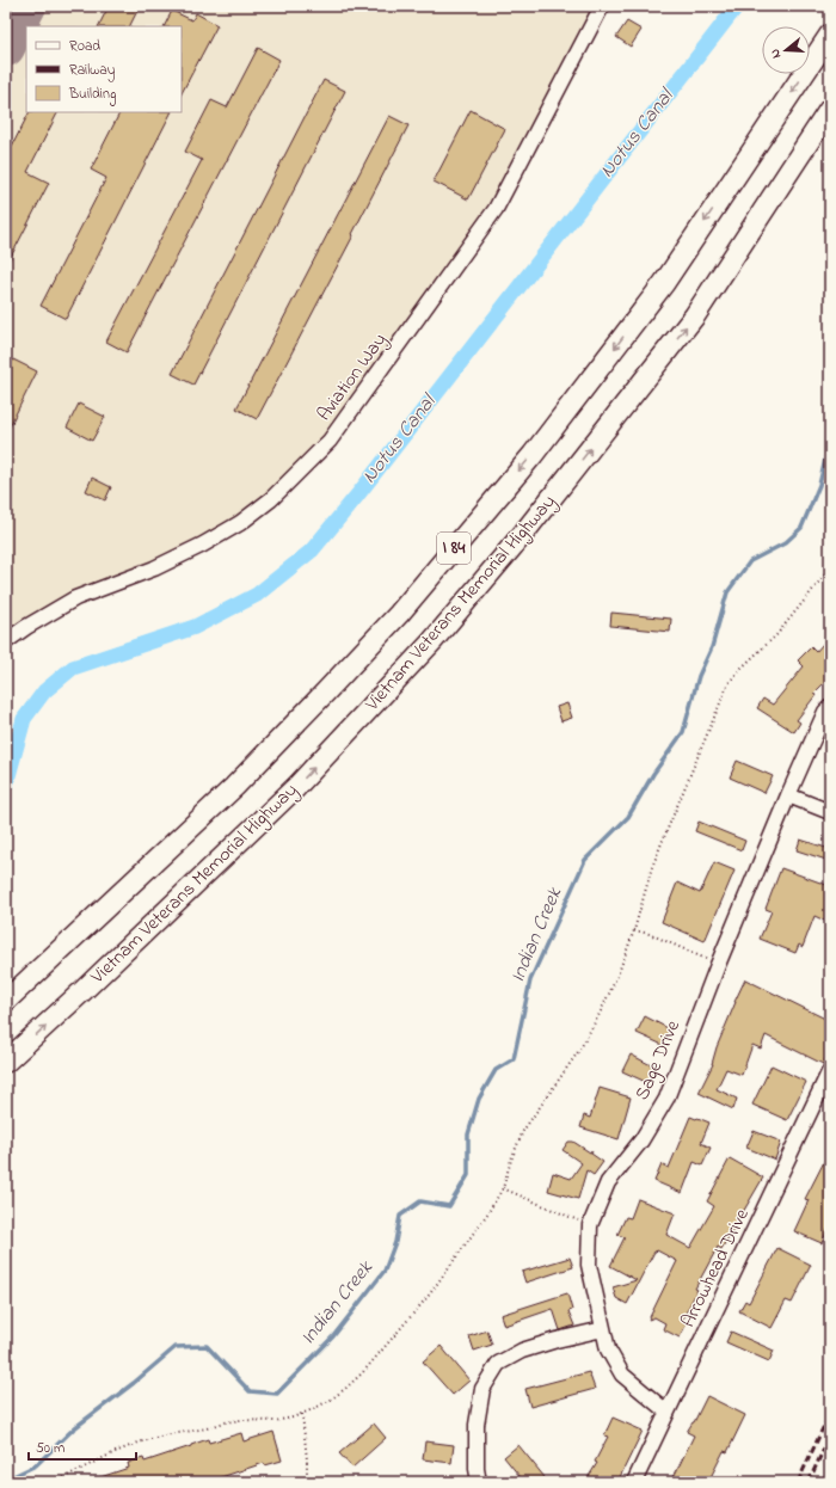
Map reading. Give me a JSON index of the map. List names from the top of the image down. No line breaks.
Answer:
{"streets":{"highway":["I 84","Vietnam Veterans Memorial Highway"],"street":["Aviation Way","Sage Drive","Arrowhead Drive"]},"crossings":[["Sage Drive","Arrowhead Drive"]],"water":["Notus Canal","Indian Creek"],"legend":["Road","Railway","Building"],"scale_bar":"50 m","north":"left"}
